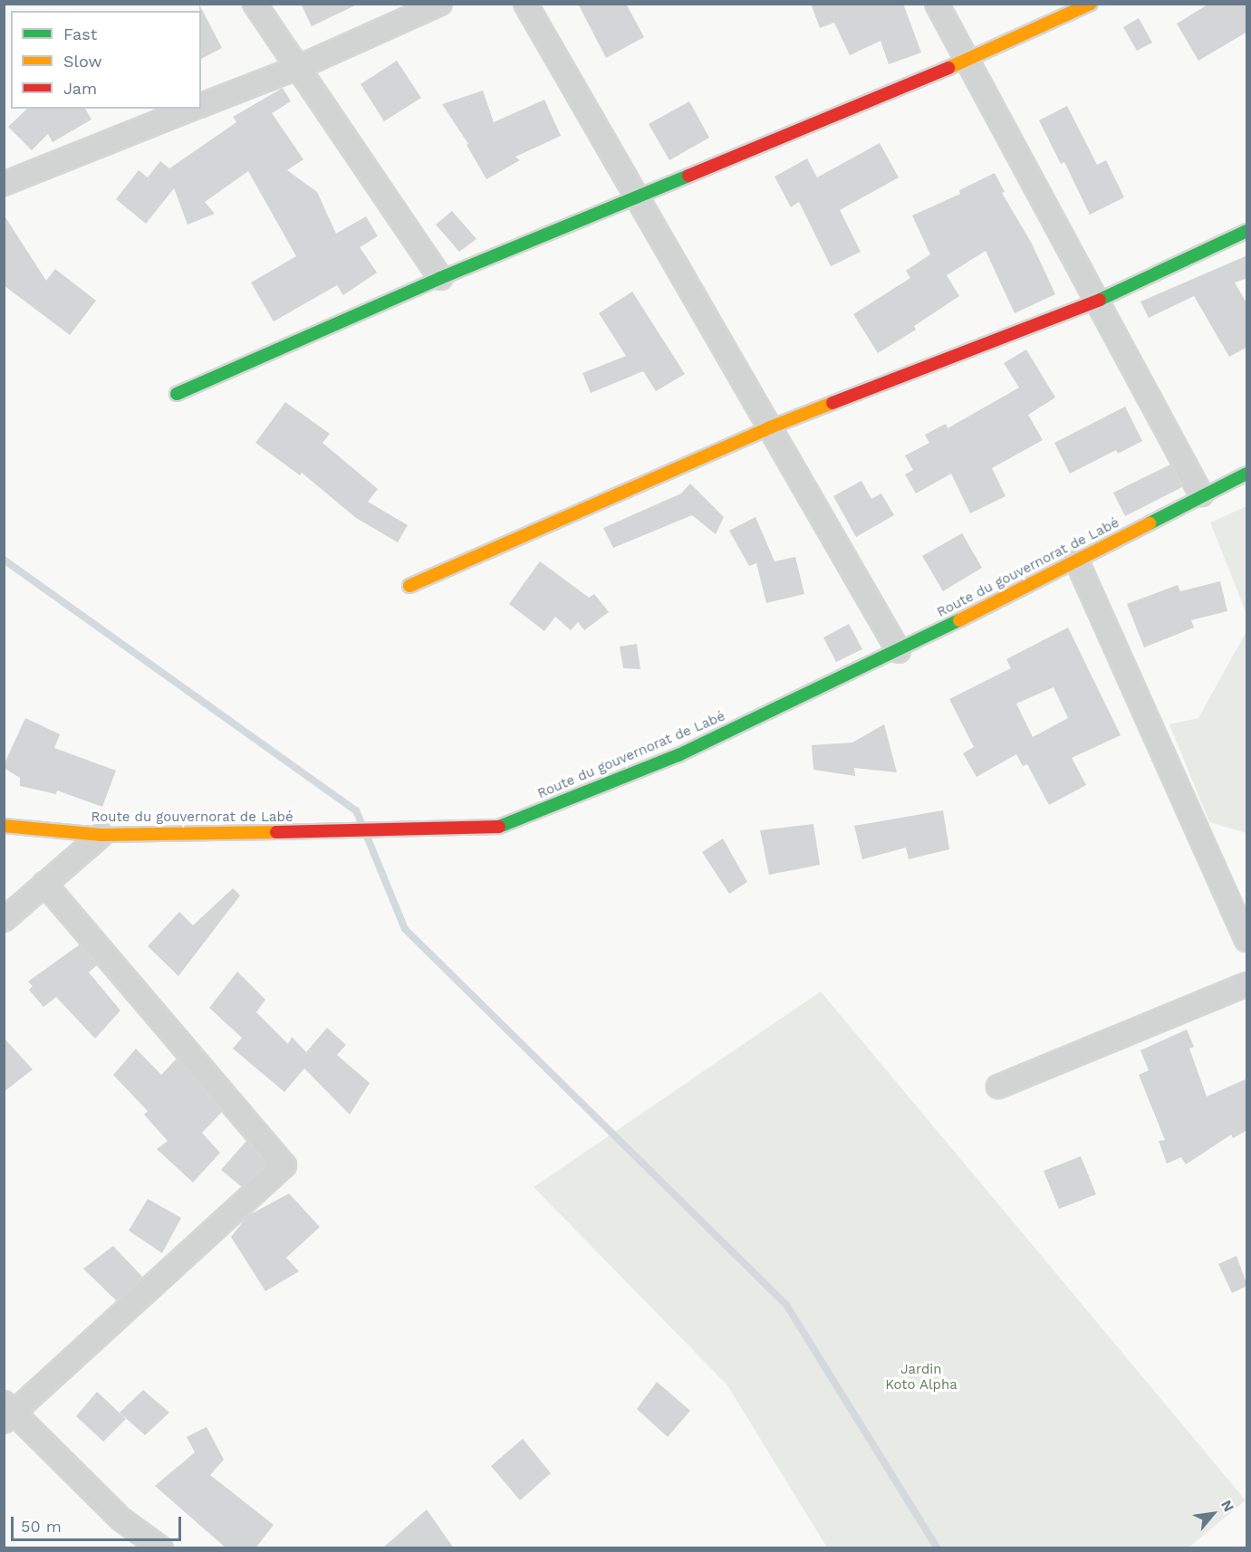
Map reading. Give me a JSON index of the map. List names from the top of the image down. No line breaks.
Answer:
{"streets":{"street":["Route du gouvernorat de Labé"]},"parks":["Jardin Koto Alpha"],"legend":["Fast","Slow","Jam"],"scale_bar":"50 m","north":"top right"}
